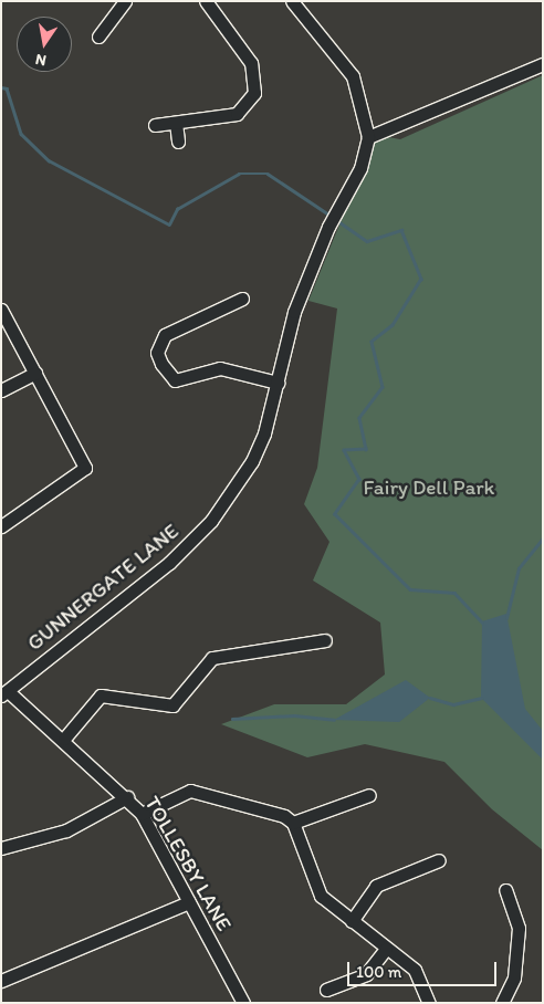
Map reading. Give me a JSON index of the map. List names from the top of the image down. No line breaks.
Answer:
{"streets":{"street":["GUNNERGATE LANE","TOLLESBY LANE"]},"crossings":[["GUNNERGATE LANE","TOLLESBY LANE"]],"parks":["Fairy Dell Park"],"scale_bar":"100 m","north":"bottom"}
